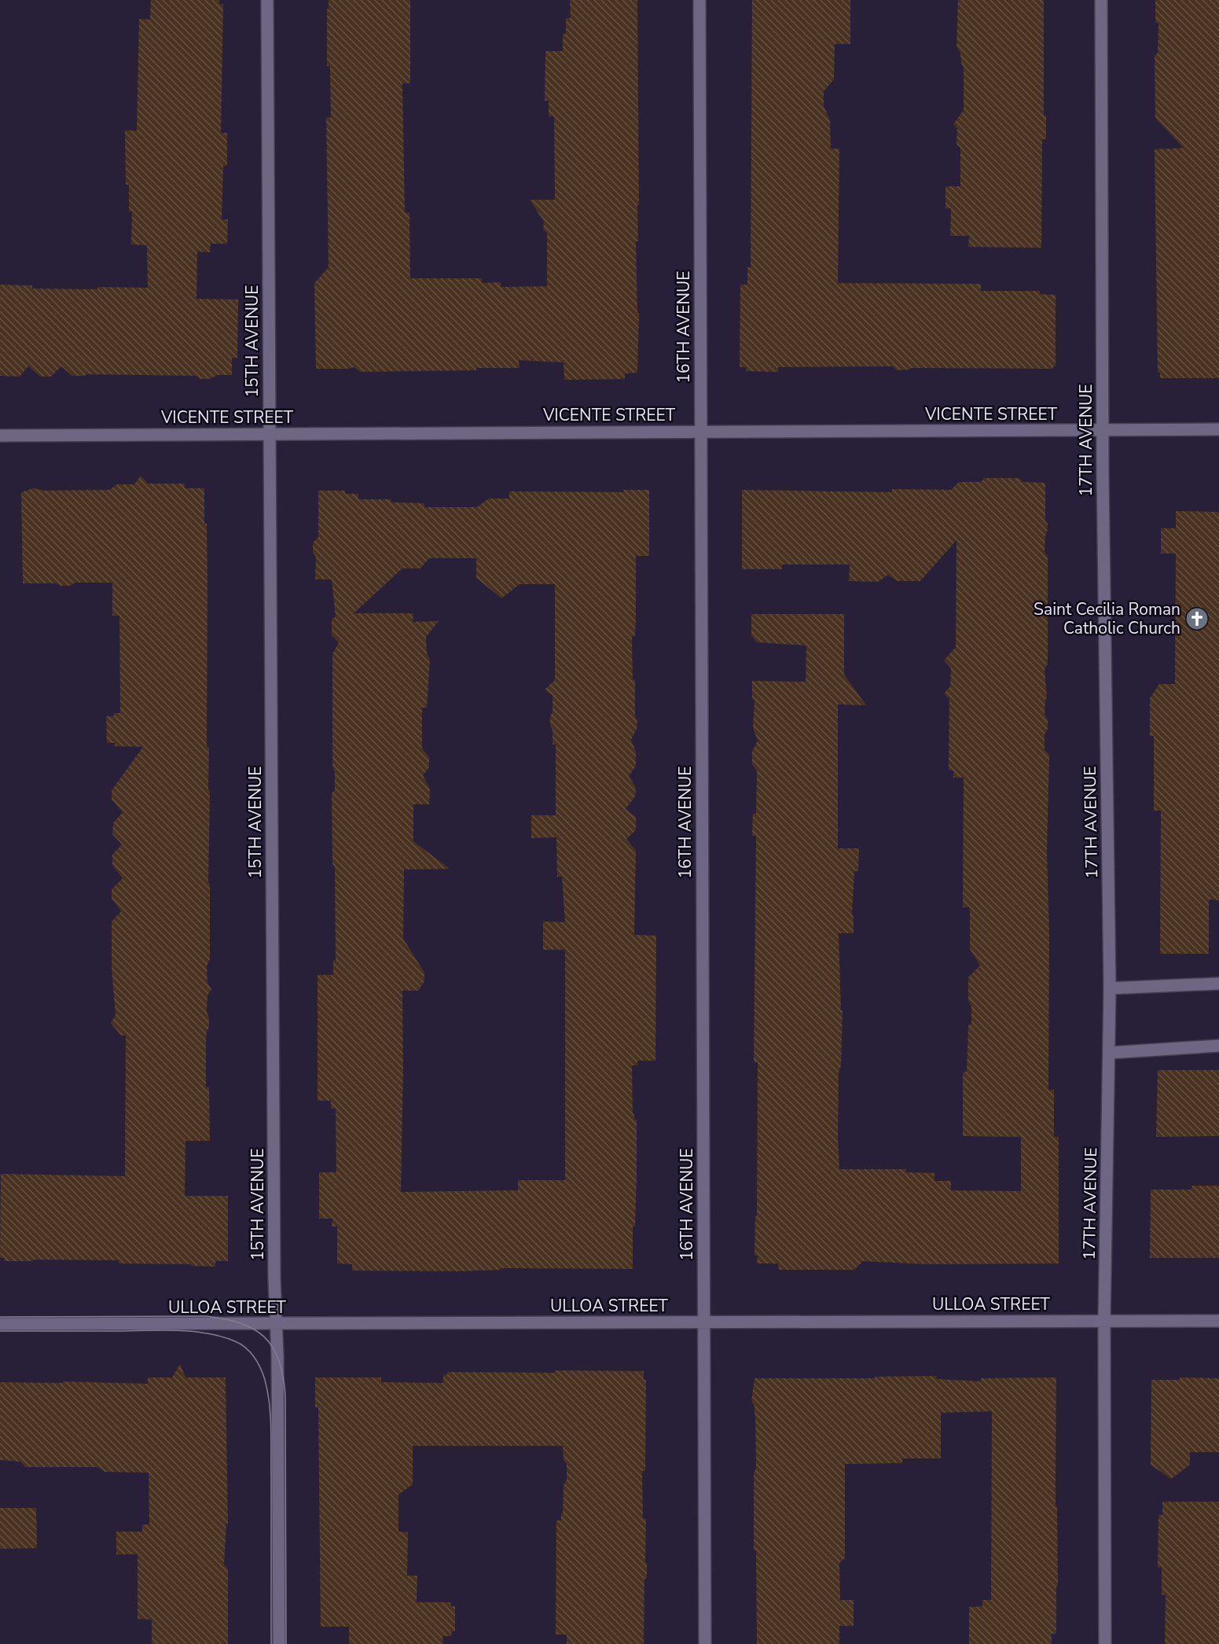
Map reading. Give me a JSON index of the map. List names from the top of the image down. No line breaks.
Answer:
{"streets":{"street":["16TH AVENUE","15TH AVENUE","VICENTE STREET","17TH AVENUE","ULLOA STREET"]},"crossings":[["16TH AVENUE","VICENTE STREET"],["16TH AVENUE","ULLOA STREET"],["15TH AVENUE","VICENTE STREET"],["15TH AVENUE","ULLOA STREET"],["VICENTE STREET","17TH AVENUE"],["17TH AVENUE","ULLOA STREET"]],"places":{"church":["Saint Cecilia Roman Catholic Church"]}}
